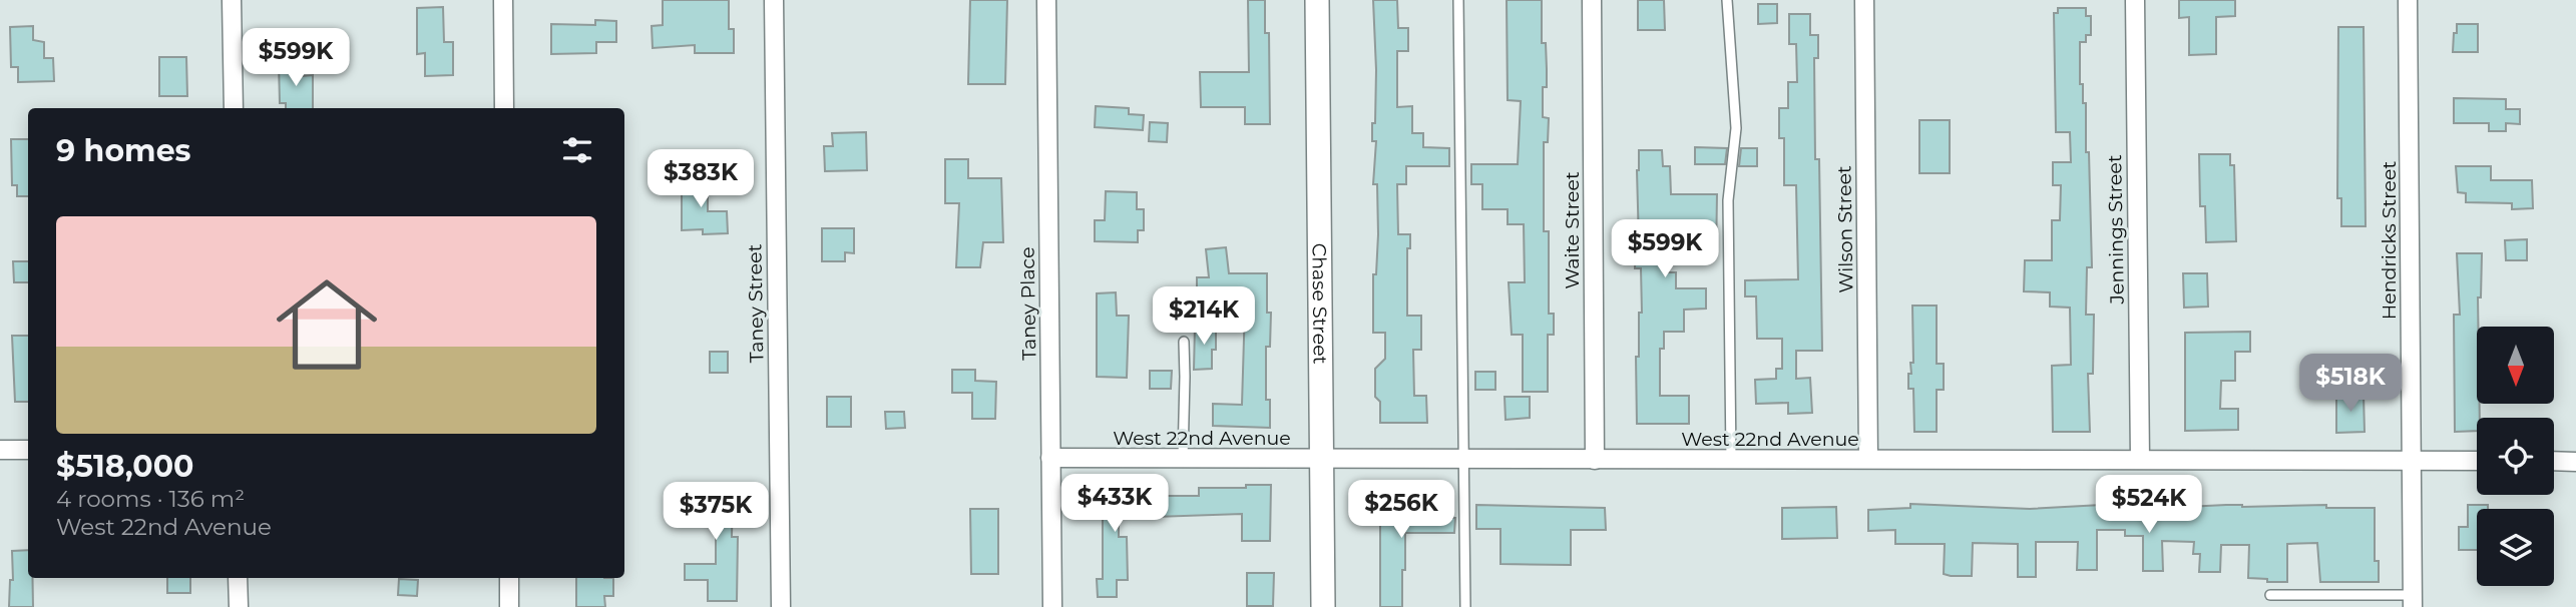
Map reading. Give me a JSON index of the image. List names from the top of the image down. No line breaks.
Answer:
{"streets":{"street":["Wilson Street","Jennings Street","Waite Street","Hendricks Street","Taney Street","Taney Place","Chase Street","West 22nd Avenue"]},"crossings":[["Wilson Street","West 22nd Avenue"],["Jennings Street","West 22nd Avenue"],["Waite Street","West 22nd Avenue"],["Hendricks Street","West 22nd Avenue"],["Taney Place","West 22nd Avenue"],["Chase Street","West 22nd Avenue"]],"north":"bottom","page":{"price":["$599K","$383K","$599K","$214K","$518K","$433K","$524K","$256K","$375K"],"heading":"9 homes","list":[{"name":"$518,000","note":"4 rooms · 136 m² · West 22nd Avenue"}]}}
